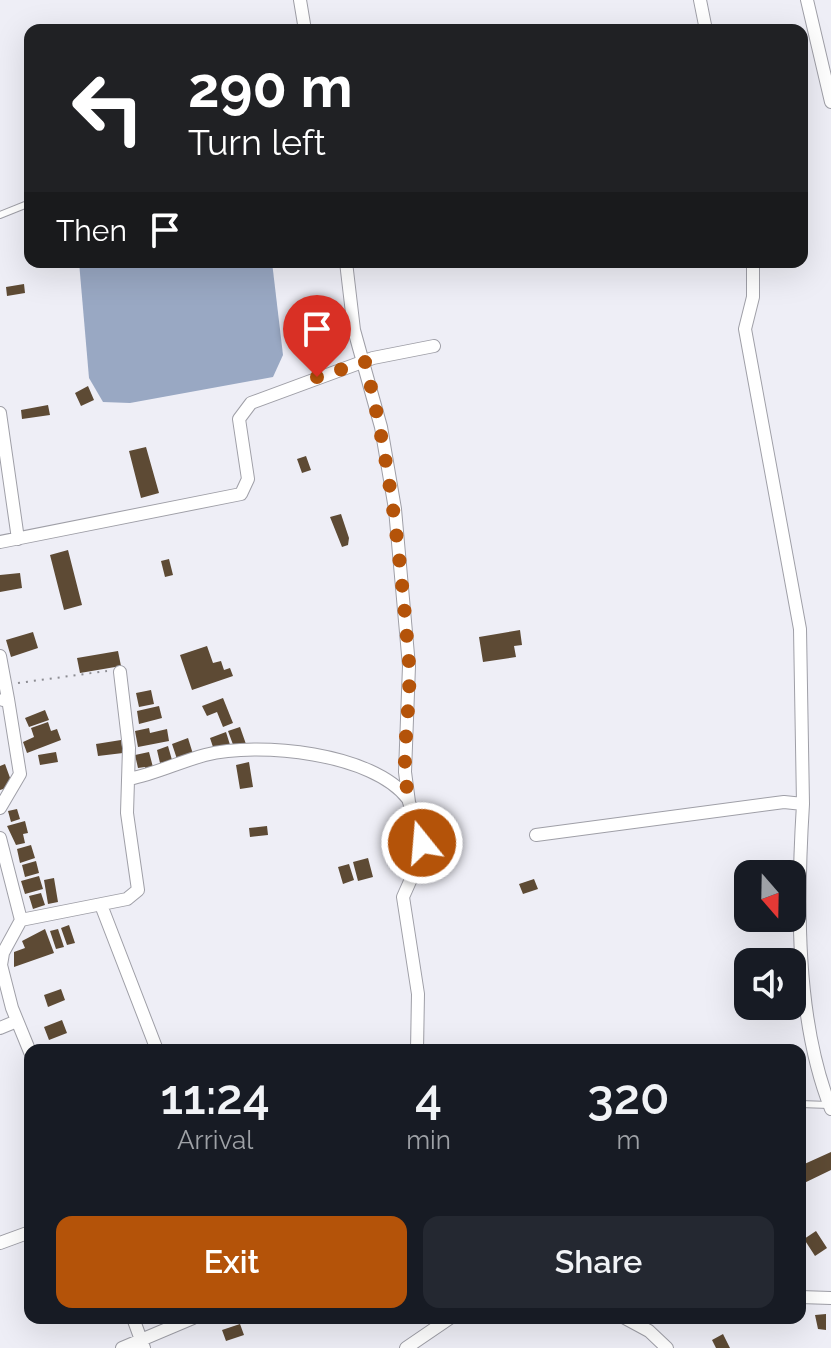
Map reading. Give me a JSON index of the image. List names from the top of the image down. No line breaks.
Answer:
{"north":"bottom","page":{"turn":["290 m","Turn left"],"then":"Then","eta":["11:24","Arrival","4","min","320","m"],"buttons":["Exit","Share"]}}
